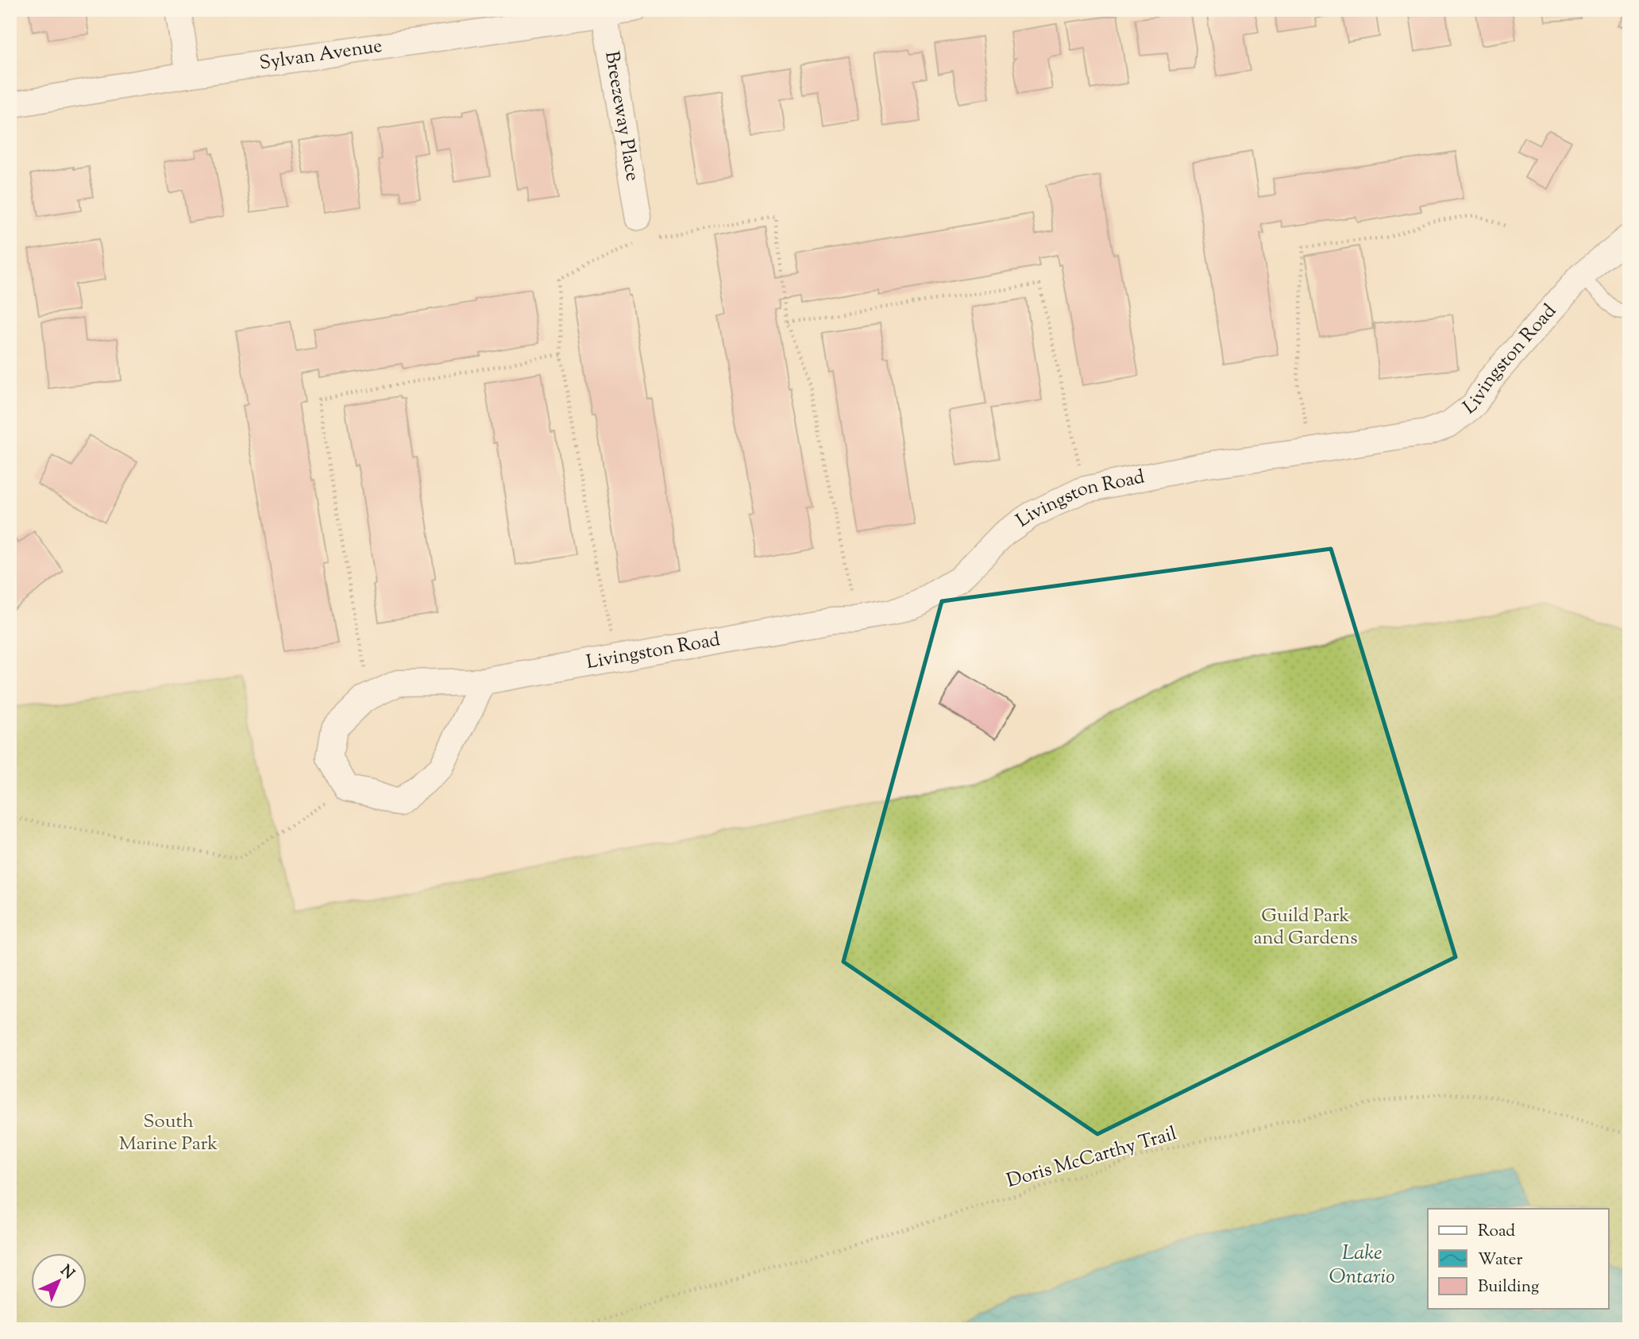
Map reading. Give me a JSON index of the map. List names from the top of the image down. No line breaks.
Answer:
{"streets":{"street":["Sylvan Avenue","Breezeway Place","Livingston Road"],"path":["Doris McCarthy Trail"]},"crossings":[["Sylvan Avenue","Breezeway Place"]],"water":["Lake Ontario"],"parks":["Guild Park and Gardens","South Marine Park"],"legend":["Road","Water","Building"],"north":"top right"}
